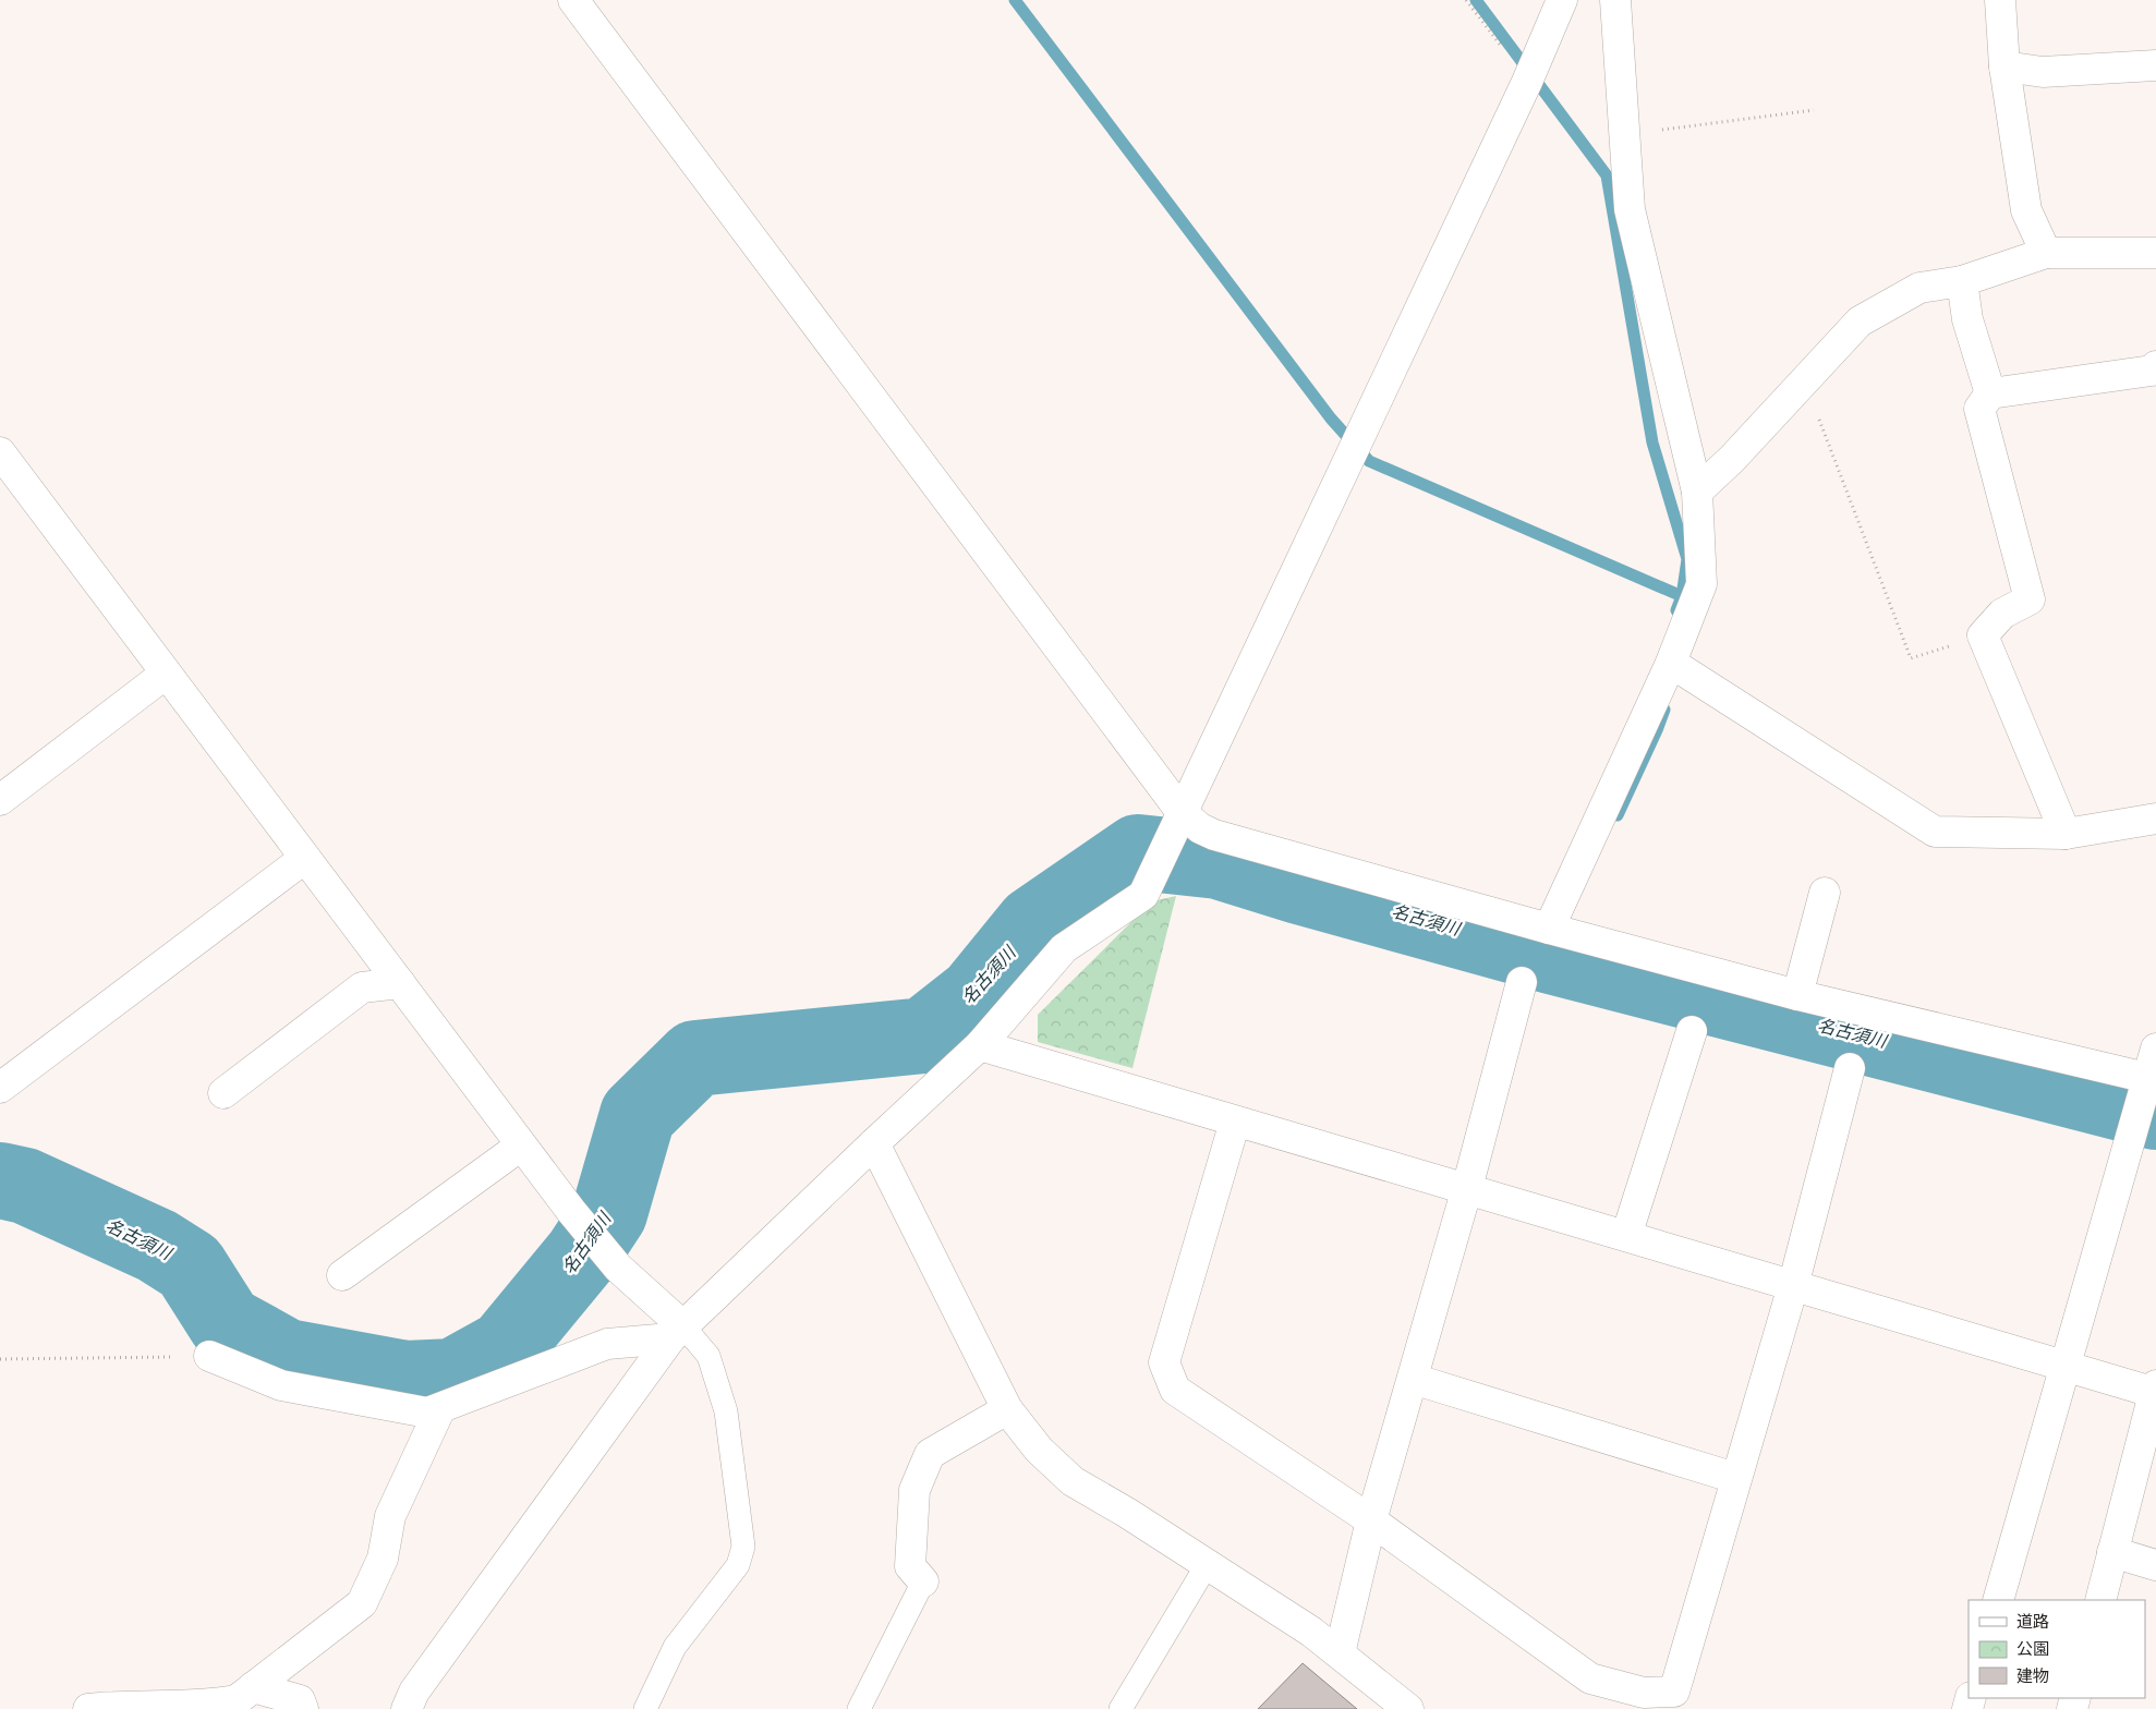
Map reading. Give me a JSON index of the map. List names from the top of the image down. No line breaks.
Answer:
{"water":["名古須川"],"legend":["道路","公園","建物"]}
